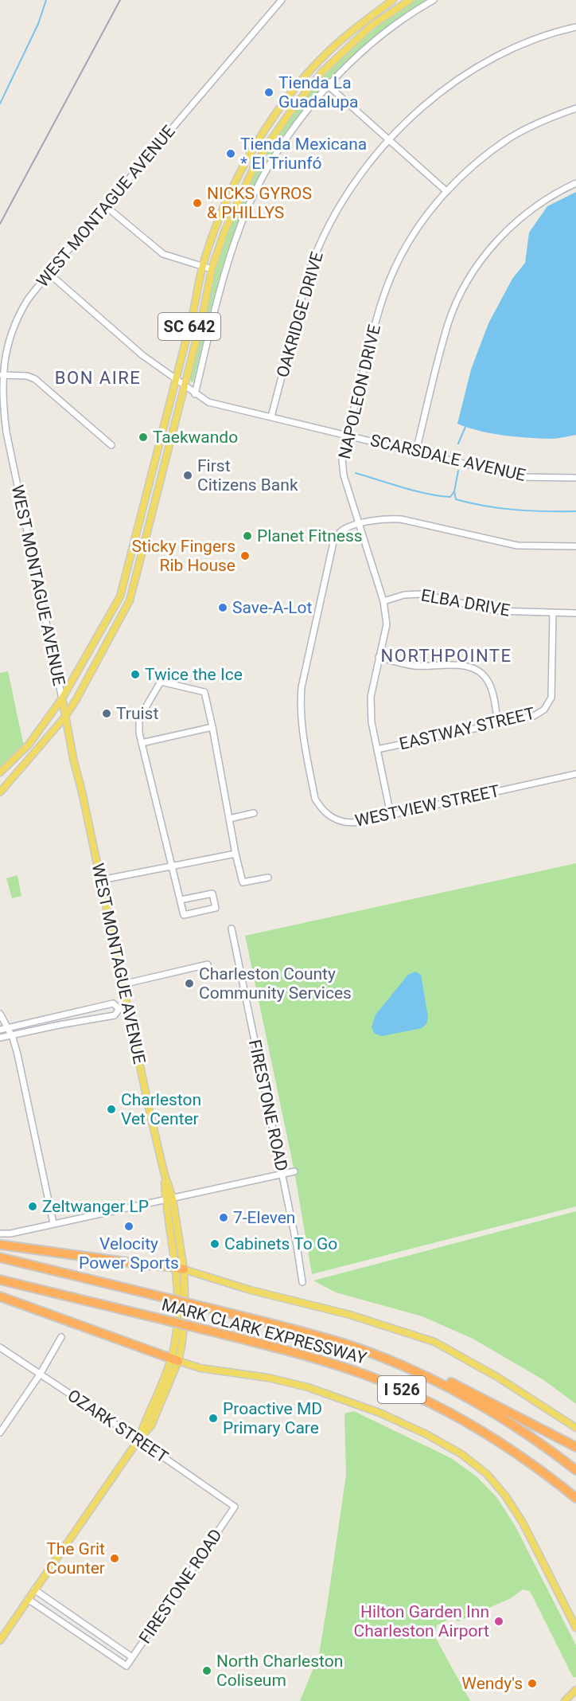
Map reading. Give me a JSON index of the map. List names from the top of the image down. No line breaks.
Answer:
{"streets":{"highway":["MARK CLARK EXPRESSWAY","I 526"],"main road":["WEST MONTAGUE AVENUE","SC 642"],"street":["OAKRIDGE DRIVE","NAPOLEON DRIVE","SCARSDALE AVENUE","ELBA DRIVE","EASTWAY STREET","WESTVIEW STREET","FIRESTONE ROAD","OZARK STREET"]},"crossings":[["WEST MONTAGUE AVENUE","SC 642"],["WEST MONTAGUE AVENUE","SCARSDALE AVENUE"],["WEST MONTAGUE AVENUE","FIRESTONE ROAD"],["WEST MONTAGUE AVENUE","OZARK STREET"],["OAKRIDGE DRIVE","SCARSDALE AVENUE"],["SC 642","SCARSDALE AVENUE"],["NAPOLEON DRIVE","SCARSDALE AVENUE"],["NAPOLEON DRIVE","ELBA DRIVE"],["NAPOLEON DRIVE","EASTWAY STREET"],["NAPOLEON DRIVE","WESTVIEW STREET"],["ELBA DRIVE","EASTWAY STREET"],["FIRESTONE ROAD","OZARK STREET"]],"districts":["BON AIRE","NORTHPOINTE"],"places":["Tienda La Guadalupa","Tienda Mexicana * El Triunfó","NICKS GYROS & PHILLYS","Taekwando","First Citizens Bank","Planet Fitness","Sticky Fingers Rib House","Save-A-Lot","Twice the Ice","Truist","Charleston County Community Services","Charleston Vet Center","Zeltwanger LP","7-Eleven","Velocity Power Sports","Cabinets To Go","Proactive MD Primary Care","The Grit Counter","Hilton Garden Inn Charleston Airport","North Charleston Coliseum","Wendy's"]}
